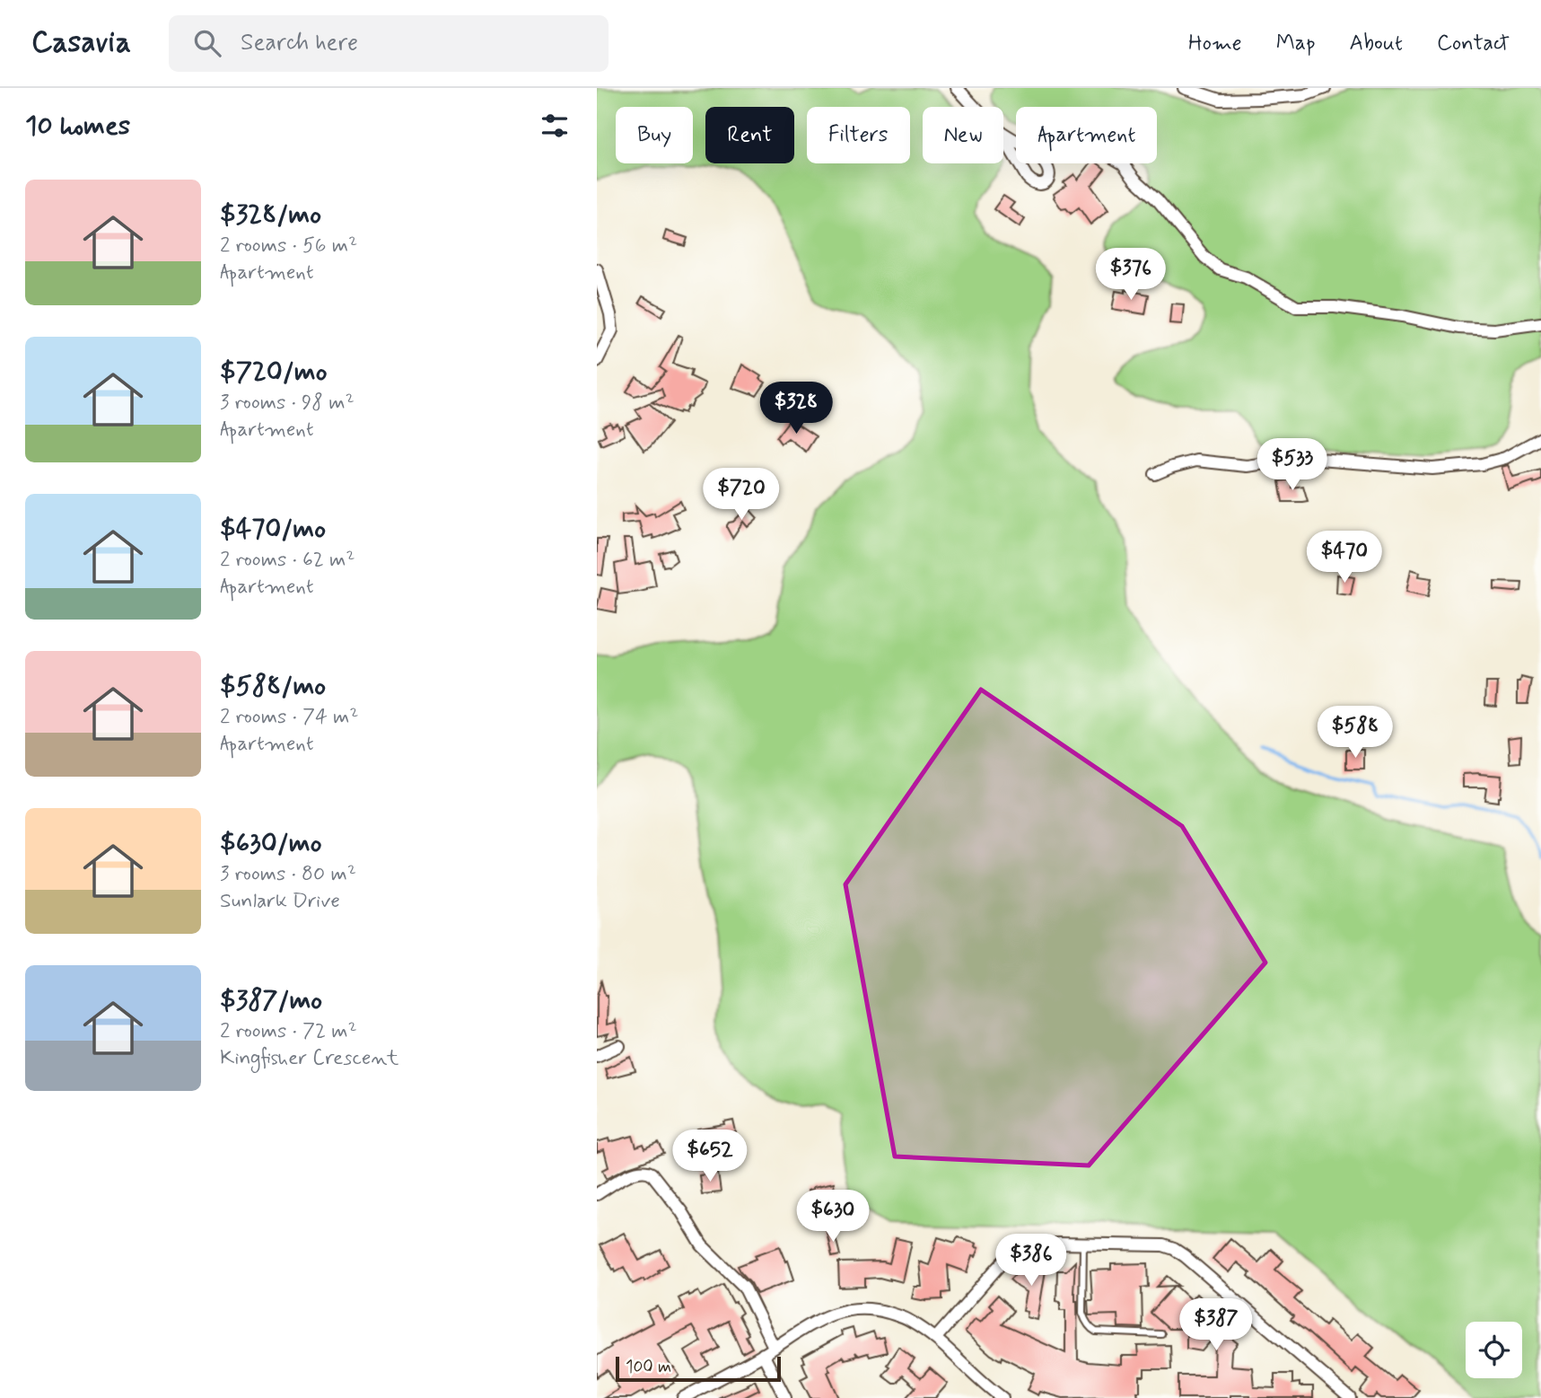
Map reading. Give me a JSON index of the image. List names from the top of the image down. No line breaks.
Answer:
{"scale_bar":"100 m","page":{"header":"Casavia","search":"Search here","nav":["Home","Map","About","Contact"],"heading":"10 homes","chip":["Buy","Rent","Filters","New","Apartment"],"list":[{"name":"$328/mo","note":"2 rooms · 56 m² · Apartment"},{"name":"$720/mo","note":"3 rooms · 98 m² · Apartment"},{"name":"$470/mo","note":"2 rooms · 62 m² · Apartment"},{"name":"$588/mo","note":"2 rooms · 74 m² · Apartment"},{"name":"$630/mo","note":"3 rooms · 80 m² · Sunlark Drive"},{"name":"$387/mo","note":"2 rooms · 72 m² · Kingfisher Crescent"}],"price":["$376","$328","$533","$720","$470","$588","$652","$630","$386","$387"],"scale":"100 m"}}
